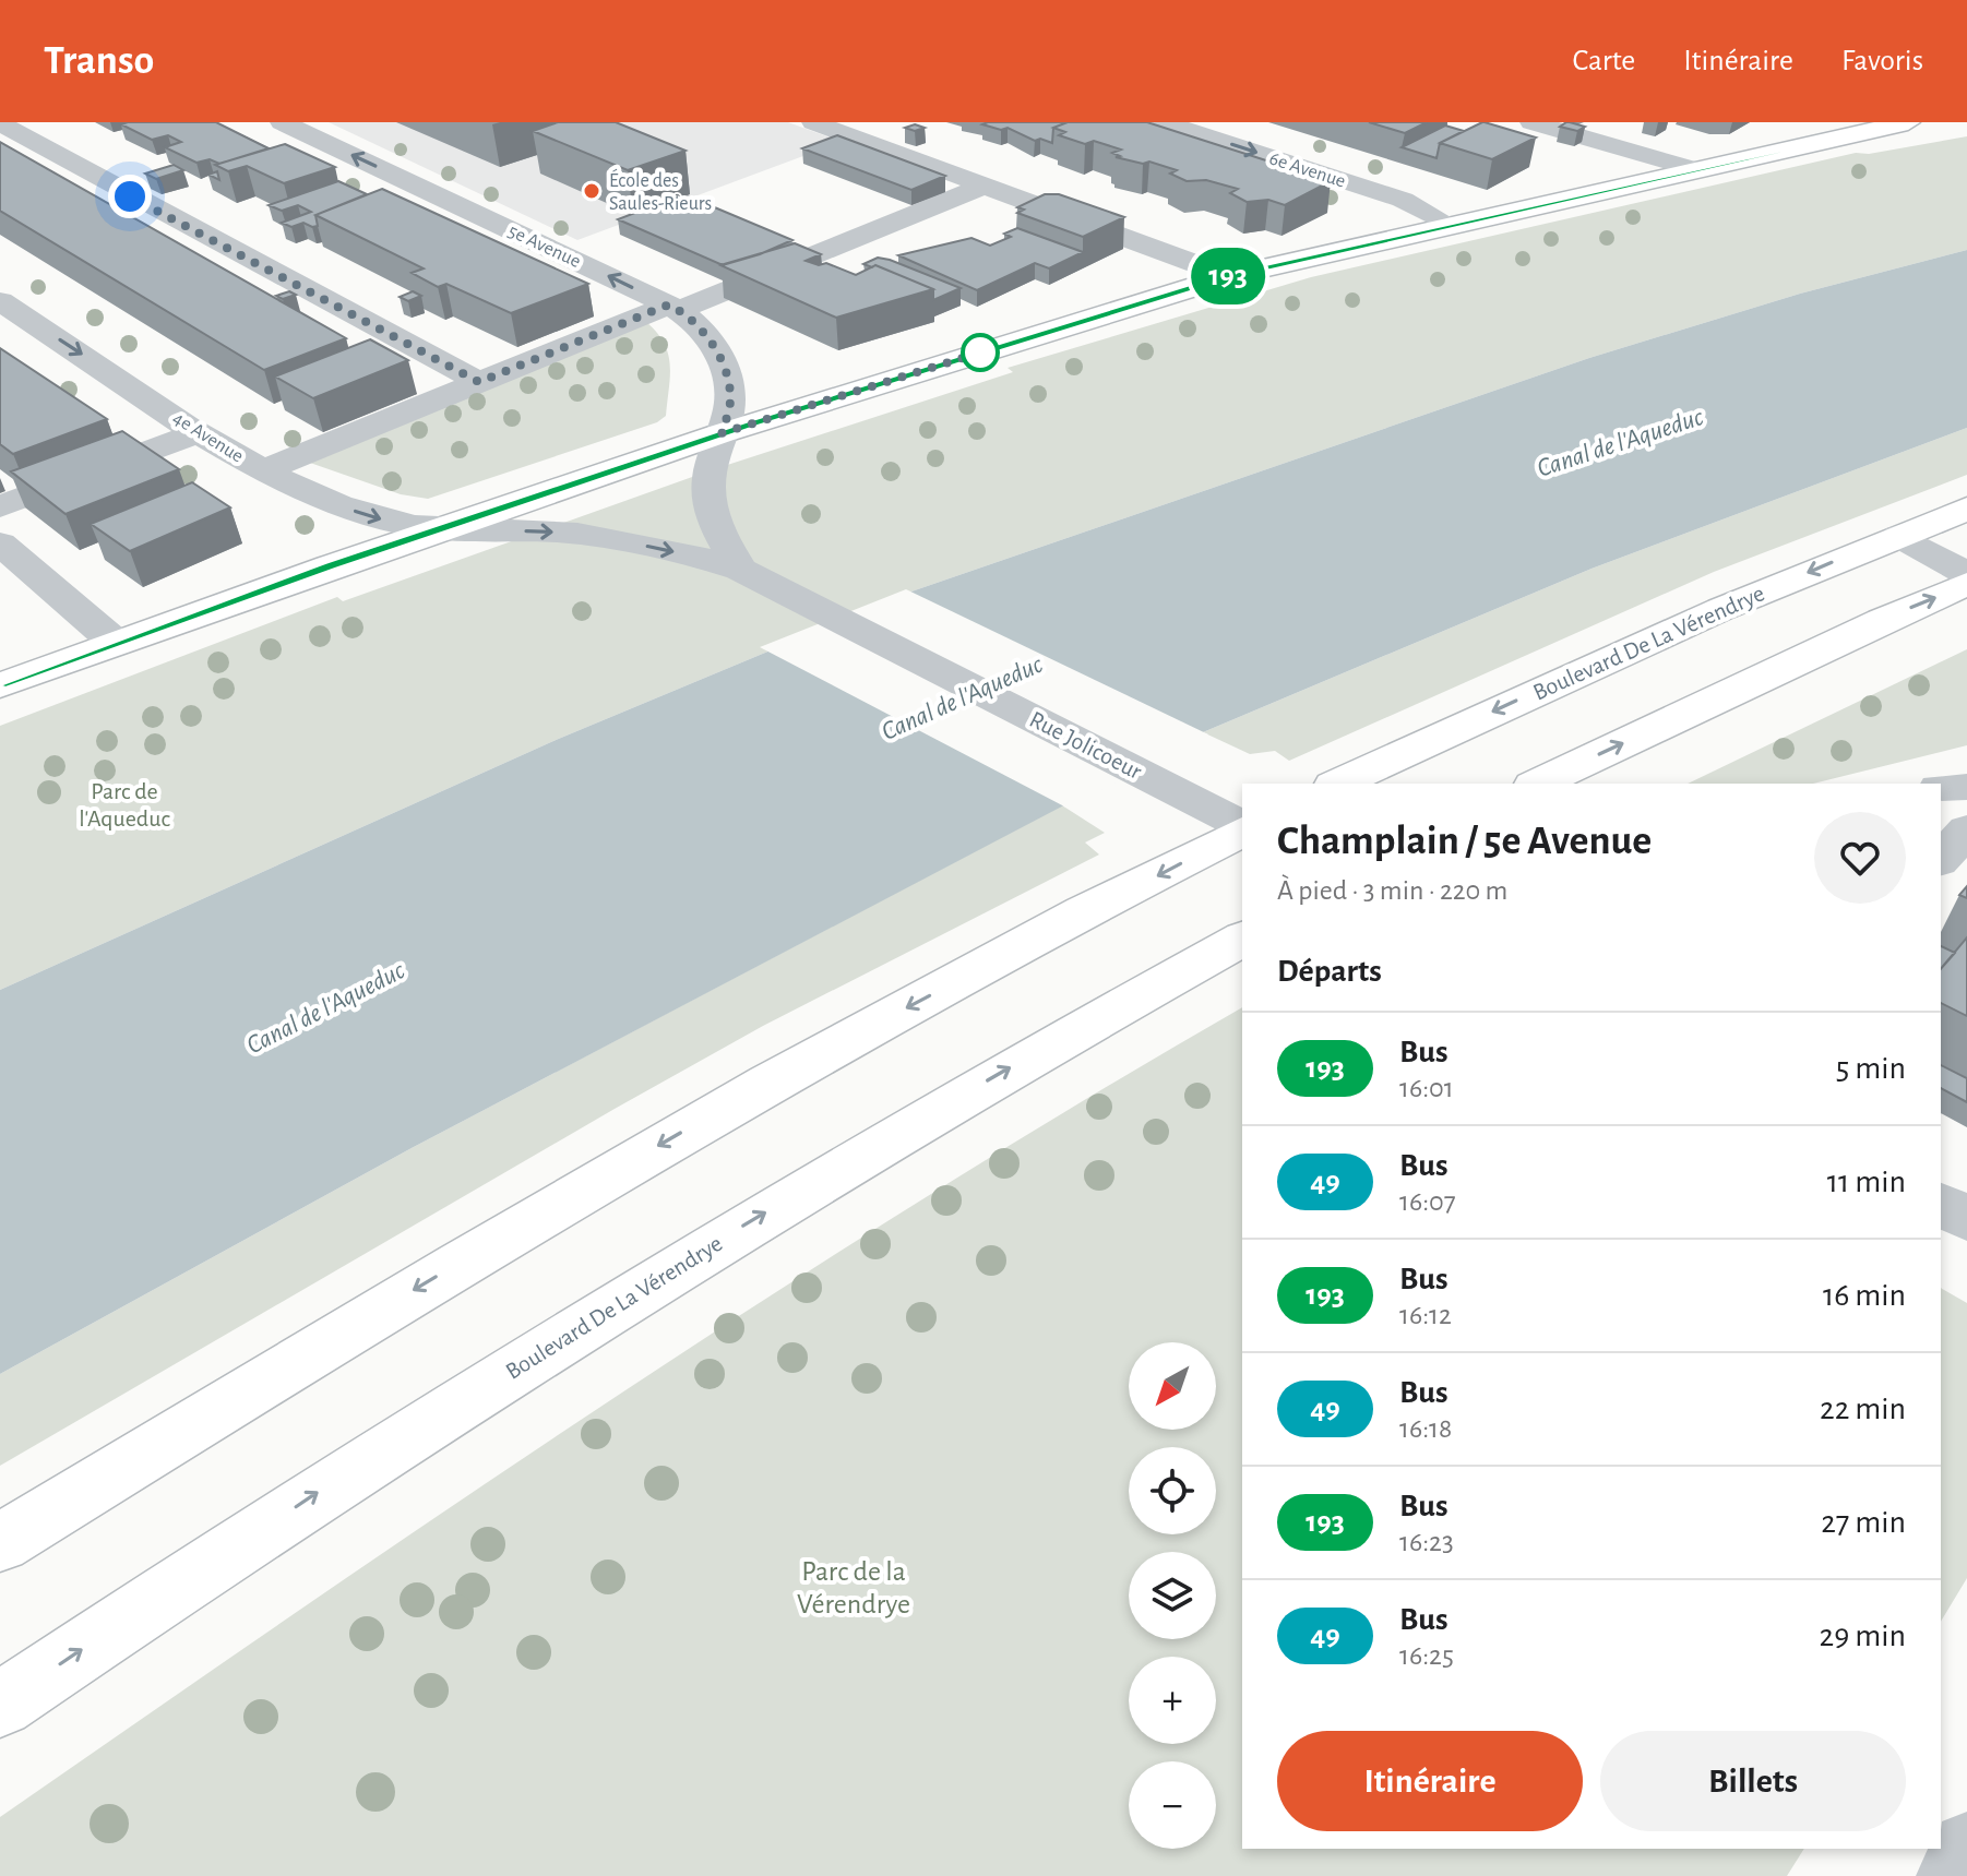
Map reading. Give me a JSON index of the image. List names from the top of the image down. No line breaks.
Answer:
{"streets":{"main road":["Boulevard De La Vérendrye"],"street":["6e Avenue","5e Avenue","4e Avenue","Rue Jolicoeur"]},"crossings":[["4e Avenue","Rue Jolicoeur"]],"one_way":["Rue Jolicoeur"],"water":["Canal de l'Aqueduc"],"parks":["Parc de l'Aqueduc","Parc de la Vérendrye"],"places":["École des Saules-Rieurs"],"lines":["bus line 193"],"north":"bottom left","page":{"header":"Transo","nav":["Carte","Itinéraire","Favoris"],"on_map":"193","heading":[["Champlain / 5e Avenue","À pied · 3 min · 220 m"],"Départs"],"list":[{"mark":"193","name":"Bus","note":"16:01","value":"5 min"},{"mark":"49","name":"Bus","note":"16:07","value":"11 min"},{"mark":"193","name":"Bus","note":"16:12","value":"16 min"},{"mark":"49","name":"Bus","note":"16:18","value":"22 min"},{"mark":"193","name":"Bus","note":"16:23","value":"27 min"},{"mark":"49","name":"Bus","note":"16:25","value":"29 min"}],"map_buttons":["+","−"],"buttons":["Itinéraire","Billets"]}}
